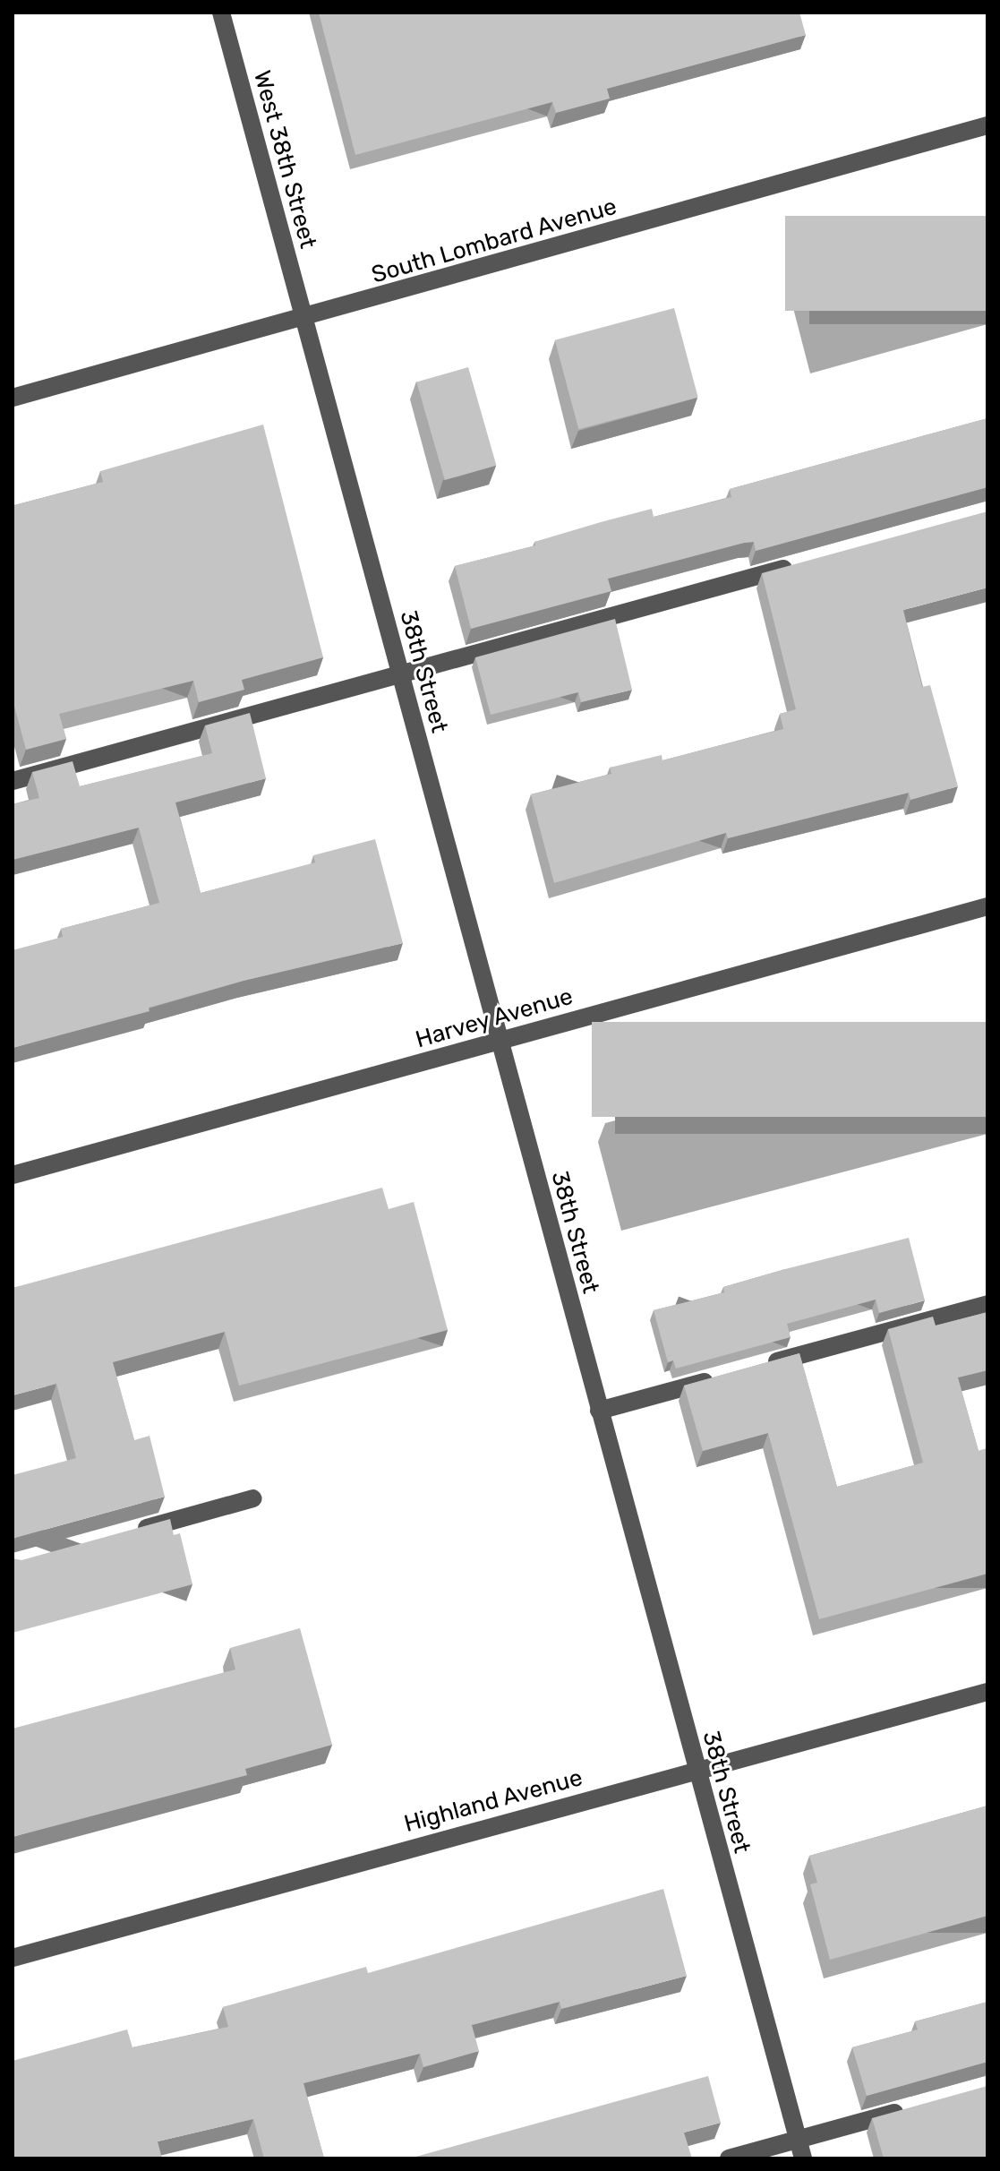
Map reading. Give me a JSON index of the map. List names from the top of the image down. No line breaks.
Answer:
{"streets":{"street":["West 38th Street","South Lombard Avenue","38th Street","Harvey Avenue","Highland Avenue"]},"crossings":[["West 38th Street","South Lombard Avenue"],["West 38th Street","38th Street"],["South Lombard Avenue","38th Street"],["38th Street","Harvey Avenue"],["38th Street","Highland Avenue"]]}
